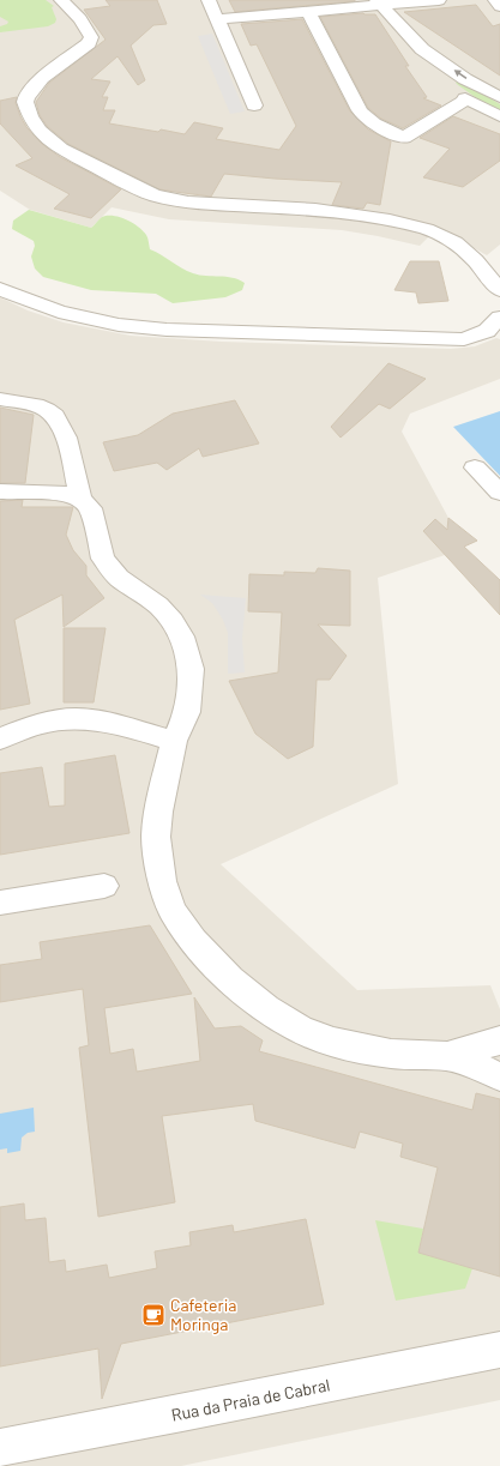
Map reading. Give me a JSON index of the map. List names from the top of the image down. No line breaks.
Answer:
{"streets":{"street":["Rua da Praia de Cabral"]},"places":{"cafe":["Cafeteria Moringa"]}}
